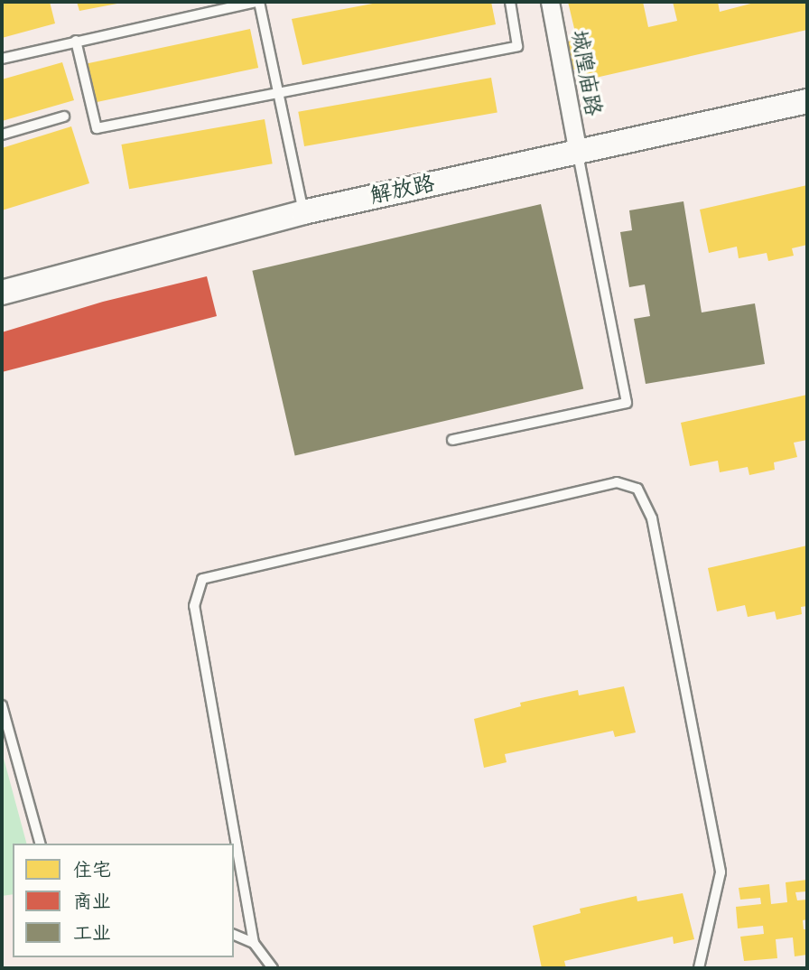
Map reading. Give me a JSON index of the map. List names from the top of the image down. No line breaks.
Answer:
{"streets":{"street":["城隍庙路","解放路"]},"crossings":[["城隍庙路","解放路"]],"legend":["住宅","商业","工业"]}
